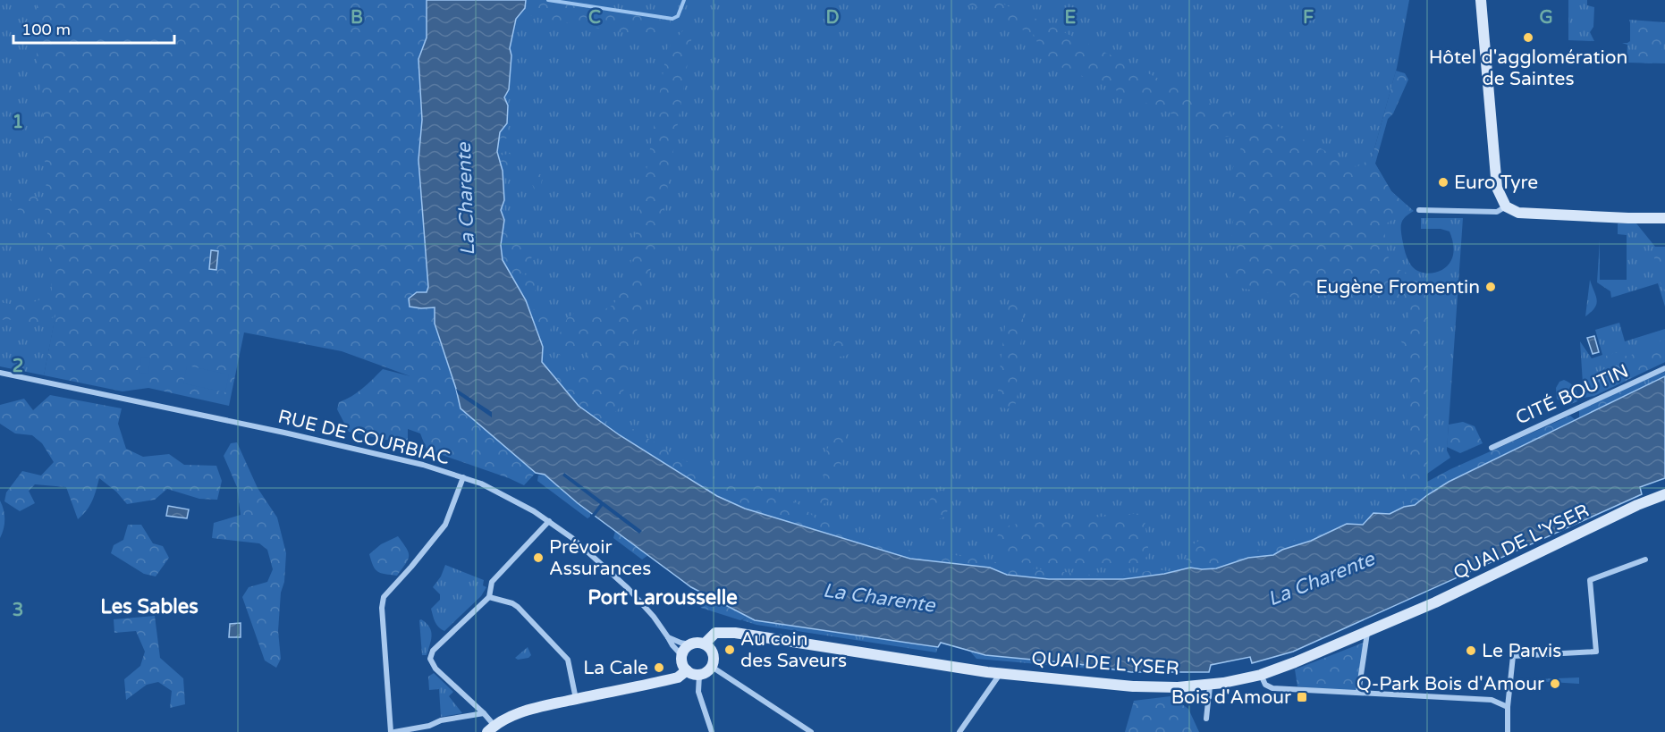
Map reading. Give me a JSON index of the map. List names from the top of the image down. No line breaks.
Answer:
{"streets":{"street":["CITÉ BOUTIN","RUE DE COURBIAC","QUAI DE L'YSER"]},"crossings":[["RUE DE COURBIAC","QUAI DE L'YSER"]],"districts":["Port Larousselle","Les Sables"],"water":["La Charente"],"places":{"other":["Hôtel d'agglomération de Saintes","Euro Tyre","Eugène Fromentin","Prévoir Assurances","Au coin des Saveurs","Le Parvis","La Cale","Q-Park Bois d'Amour"],"transit":["Bois d'Amour"]},"scale_bar":"100 m","grid":{"columns":["B","C","D","E","F","G"],"rows":["1","2","3"]}}
